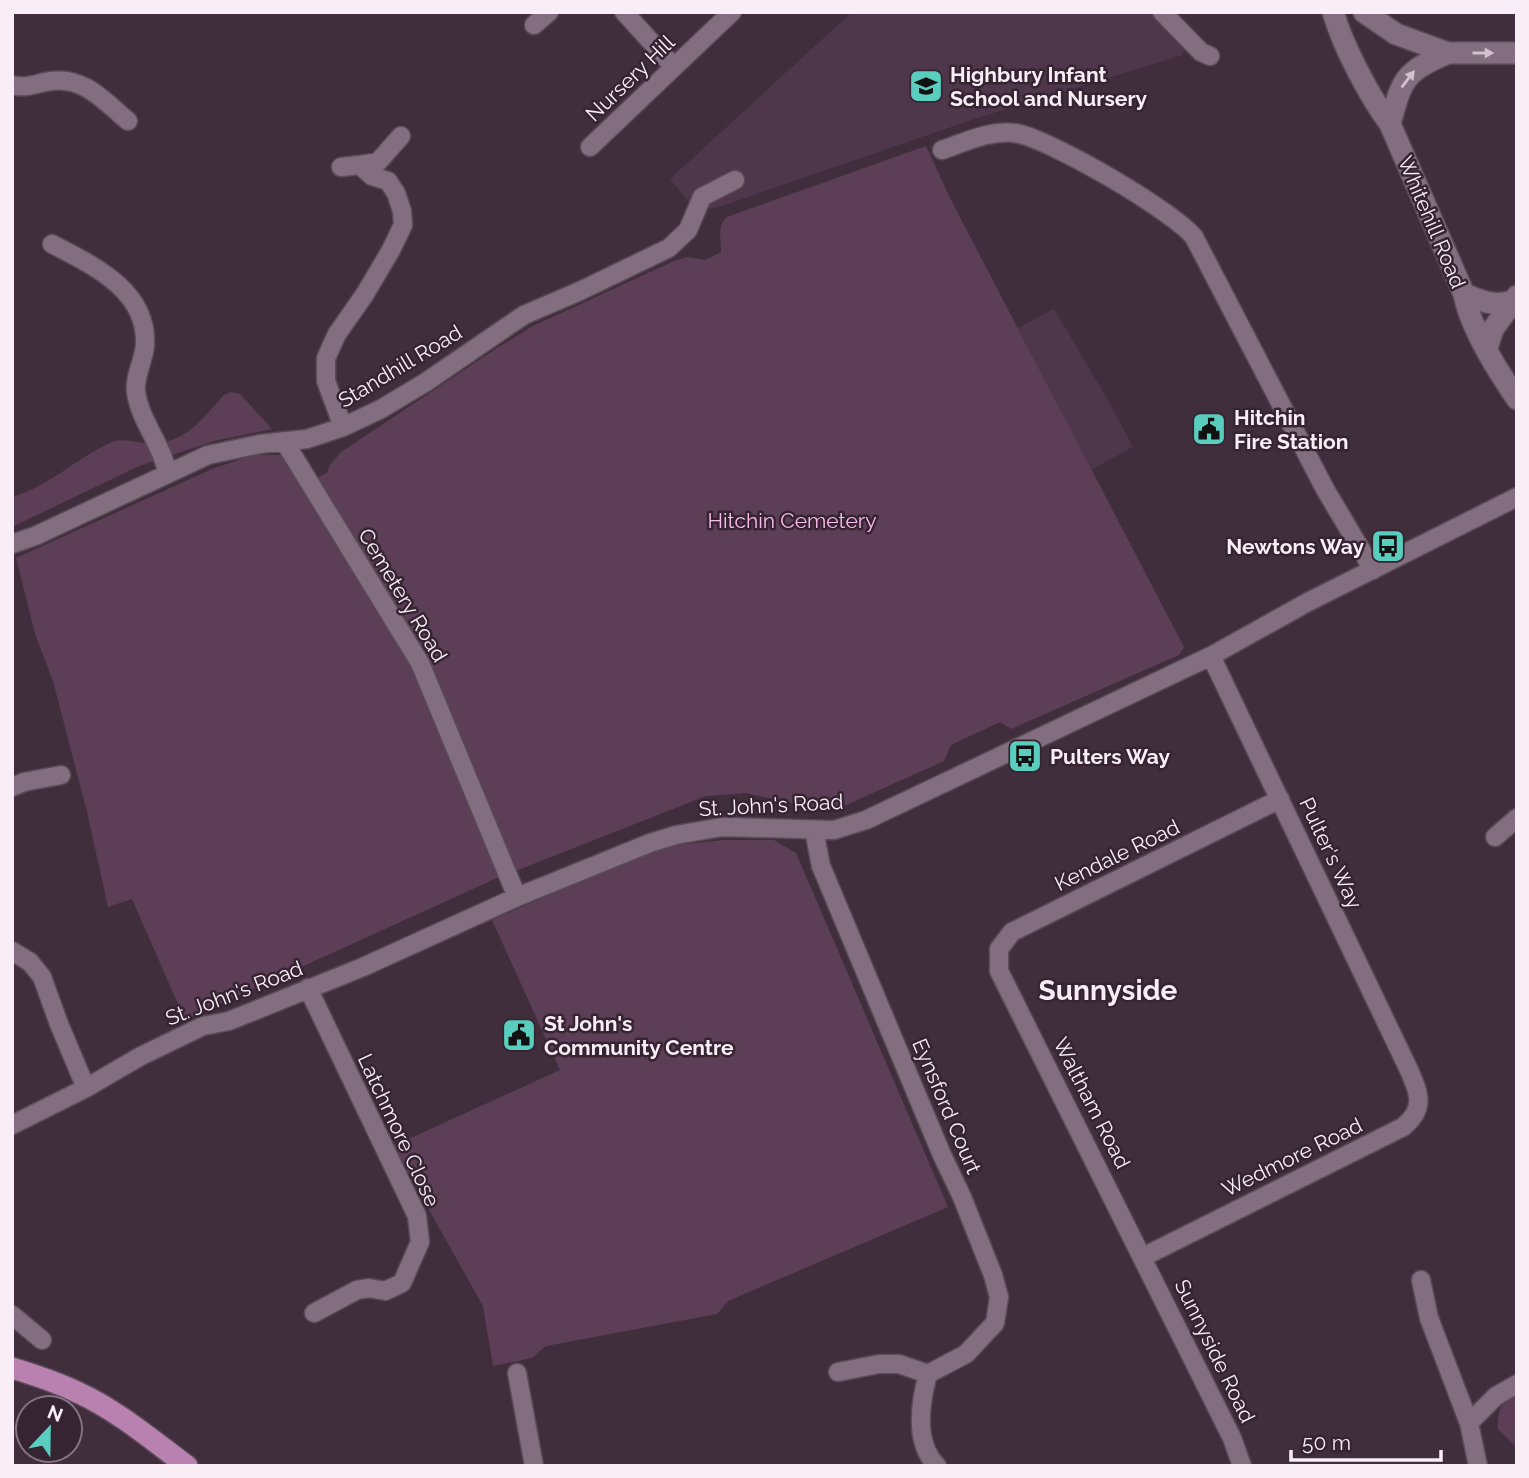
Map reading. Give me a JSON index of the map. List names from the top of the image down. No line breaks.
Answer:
{"streets":{"street":["Nursery Hill","Whitehill Road","Standhill Road","Cemetery Road","St. John's Road","Pulter's Way","Kendale Road","Waltham Road","Eynsford Court","Latchmore Close","Wedmore Road","Sunnyside Road"]},"crossings":[["Standhill Road","Cemetery Road"],["Cemetery Road","St. John's Road"],["St. John's Road","Pulter's Way"],["St. John's Road","Eynsford Court"],["St. John's Road","Latchmore Close"],["Pulter's Way","Kendale Road"],["Pulter's Way","Wedmore Road"],["Kendale Road","Waltham Road"],["Waltham Road","Wedmore Road"],["Waltham Road","Sunnyside Road"],["Wedmore Road","Sunnyside Road"]],"districts":["Sunnyside"],"parks":["Hitchin Cemetery"],"places":{"school or university":["Highbury Infant School and Nursery"],"public building":["Hitchin Fire Station","St John's Community Centre"],"bus stop":["Newtons Way","Pulters Way"]},"scale_bar":"50 m","north":"top"}
